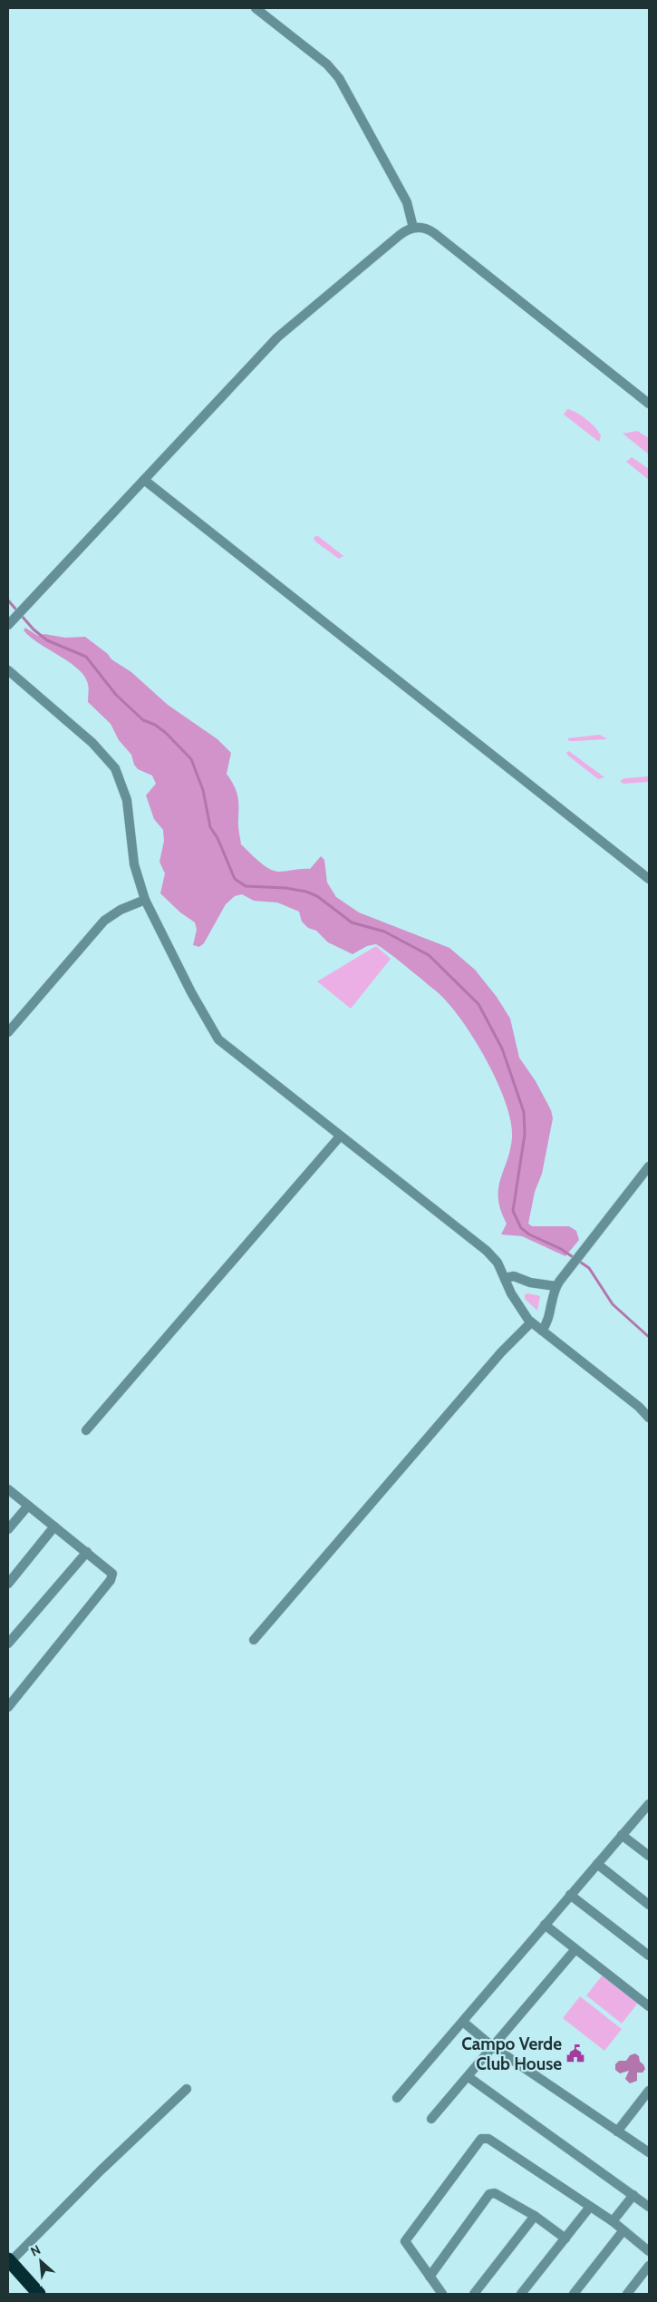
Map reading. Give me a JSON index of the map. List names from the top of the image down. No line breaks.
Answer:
{"places":{"public building":["Campo Verde Club House"]},"north":"top left"}
